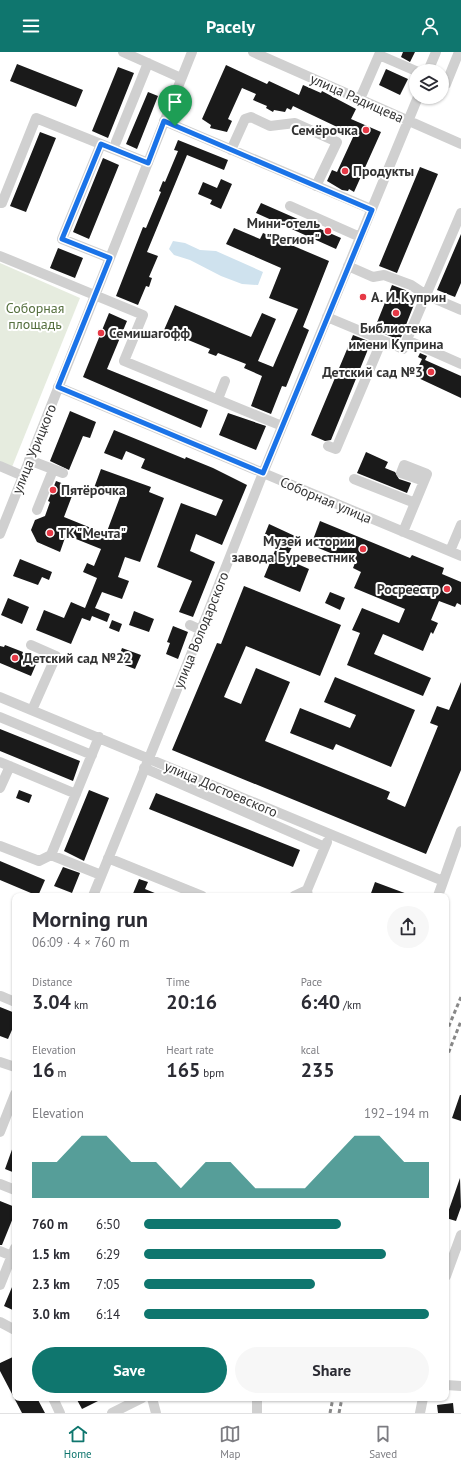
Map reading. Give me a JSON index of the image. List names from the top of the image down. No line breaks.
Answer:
{"streets":{"street":["улица Радищева","улица Урицкого","Соборная улица","улица Володарского","улица Достоевского"]},"crossings":[["улица Радищева","улица Володарского"],["улица Урицкого","Соборная улица"],["Соборная улица","улица Володарского"],["улица Володарского","улица Достоевского"]],"parks":["Соборная площадь"],"places":["Семёрочка","Продукты","Мини-отель \"Регион\"","А. И. Куприн","Библиотека имени Куприна","Семишагофф","Детский сад №3","Пятёрочка","ТК \"Мечта\"","Музей истории завода Буревестник","Росреестр","Детский сад №22"],"page":{"header":"Pacely","heading":["Morning run","06:09 · 4 × 760 m"],"stats":[["Distance","3.04 km"],["Time","20:16"],["Pace","6:40 /km"],["Elevation","16 m"],["Heart rate","165 bpm"],["kcal","235"]],"chart":["Elevation","192–194 m"],"list":[{"name":"760 m","note":"6:50"},{"name":"1.5 km","note":"6:29"},{"name":"2.3 km","note":"7:05"},{"name":"3.0 km","note":"6:14"}],"buttons":["Save","Share"],"tabs":["Home","Map","Saved"]}}
